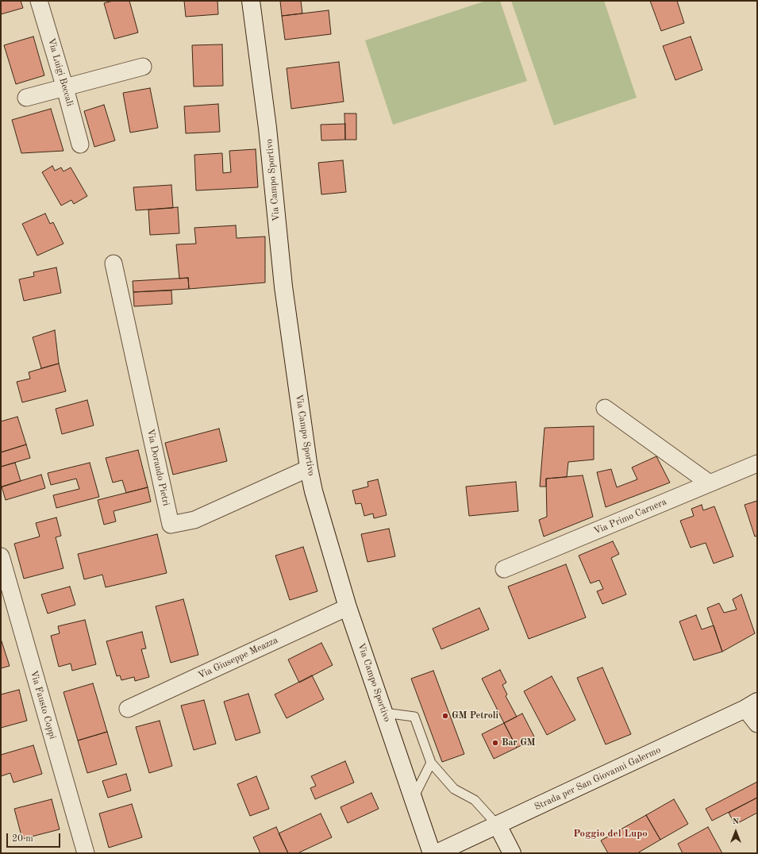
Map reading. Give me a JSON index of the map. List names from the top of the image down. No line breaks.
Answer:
{"streets":{"street":["Via Luigi Beccali","Via Campo Sportivo","Via Dorando Pietri","Via Primo Carnera","Via Giuseppe Meazza","Via Fausto Coppi","Strada per San Giovanni Galermo"]},"crossings":[["Via Campo Sportivo","Via Dorando Pietri"],["Via Campo Sportivo","Via Giuseppe Meazza"]],"districts":["Poggio del Lupo"],"places":["GM Petroli","Bar GM"],"scale_bar":"20 m","north":"top"}
